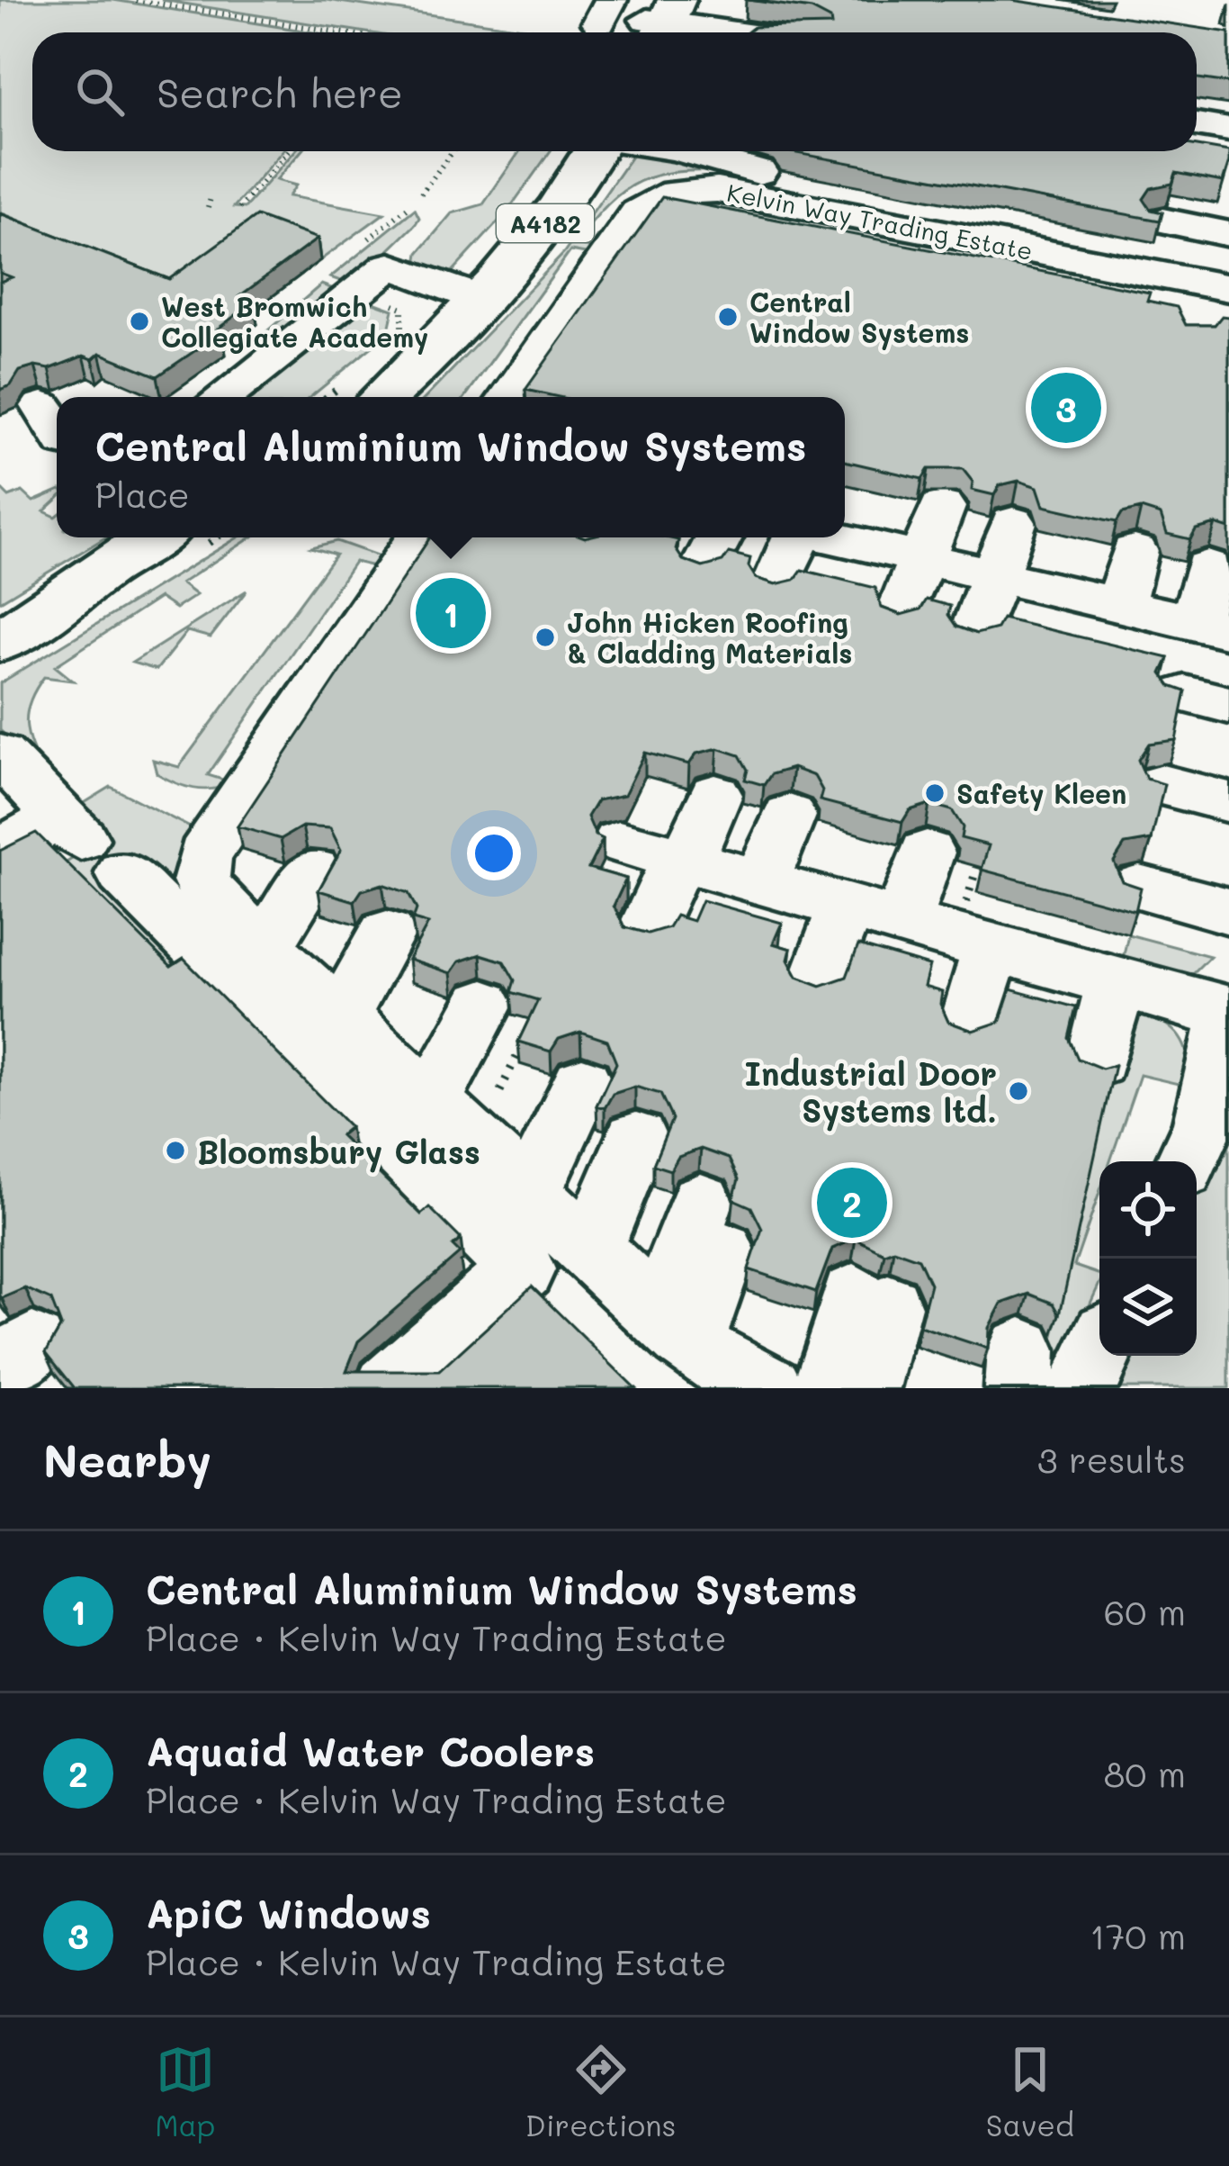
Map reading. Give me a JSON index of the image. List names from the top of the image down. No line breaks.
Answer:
{"streets":{"main road":["A4182"],"street":["Kelvin Way Trading Estate"]},"places":["Central Window Systems","West Bromwich Collegiate Academy","John Hicken Roofing & Cladding Materials","Safety Kleen","Industrial Door Systems ltd.","Bloomsbury Glass"],"page":{"search":"Search here","pins":["3","1","2"],"popup":["Central Aluminium Window Systems","Place"],"heading":["Nearby","3 results"],"list":[{"mark":"1","name":"Central Aluminium Window Systems","note":"Place · Kelvin Way Trading Estate","value":"60 m"},{"mark":"2","name":"Aquaid Water Coolers","note":"Place · Kelvin Way Trading Estate","value":"80 m"},{"mark":"3","name":"ApiC Windows","note":"Place · Kelvin Way Trading Estate","value":"170 m"}],"nav":["Map","Directions","Saved"]}}
